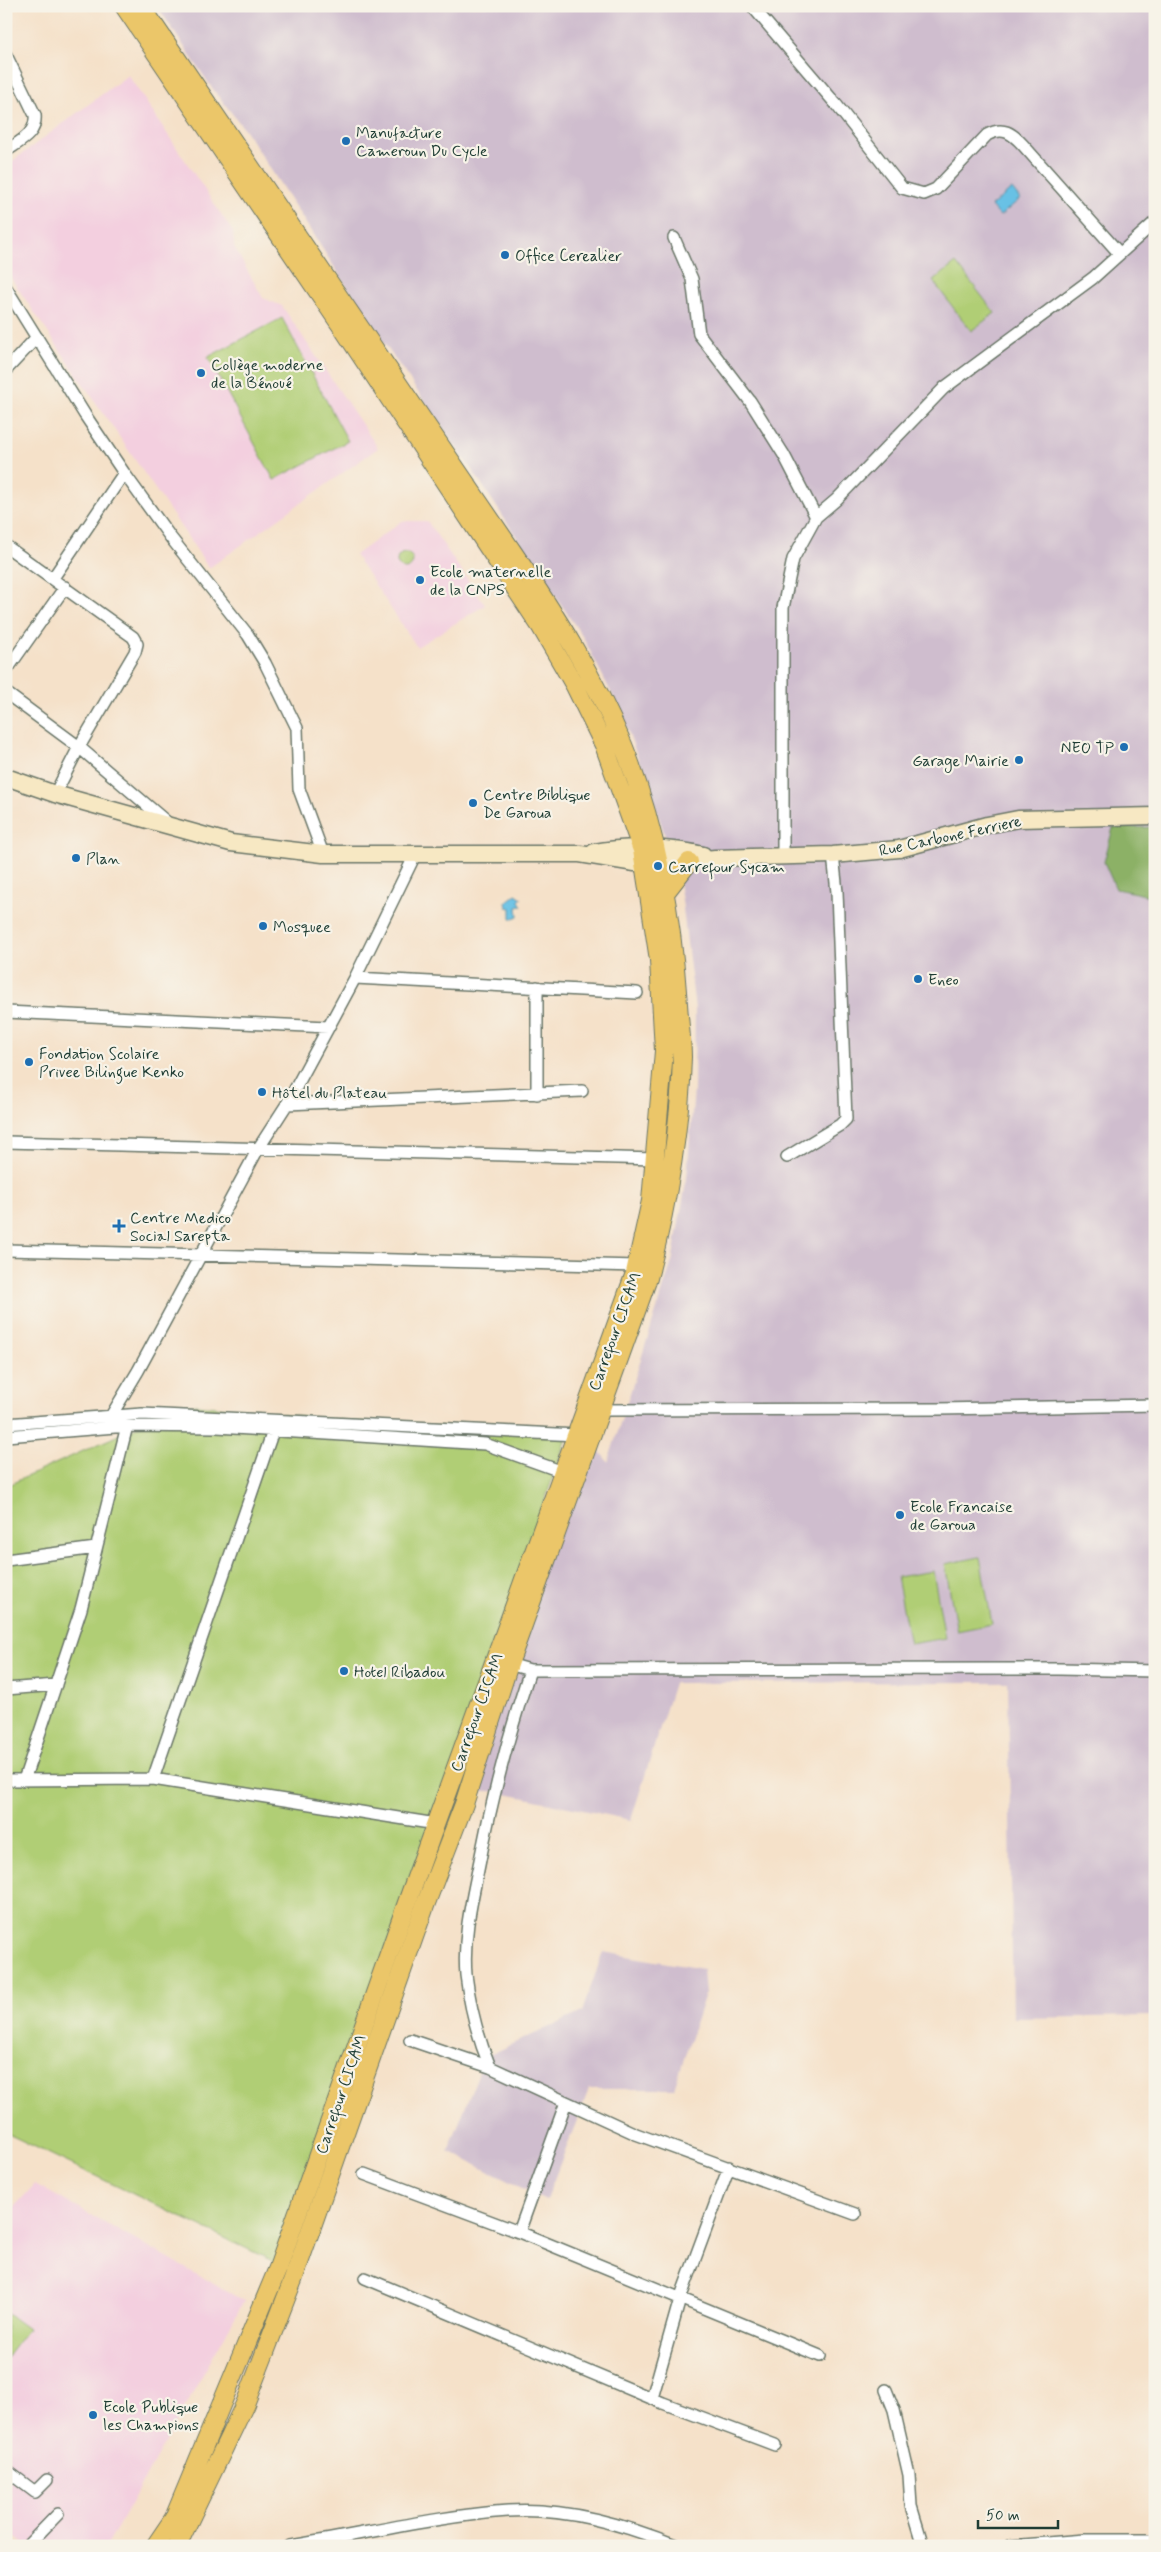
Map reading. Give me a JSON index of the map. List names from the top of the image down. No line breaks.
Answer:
{"streets":{"main road":["Carrefour CICAM"],"street":["Rue Carbone Ferriere"]},"crossings":[["Rue Carbone Ferriere","Carrefour CICAM"]],"places":{"other":["Manufacture Cameroun Du Cycle","Office Cerealier","Collège moderne de la Bénoué","Ecole maternelle de la CNPS","NEO TP","Garage Mairie","Centre Biblique De Garoua","Plan","Carrefour Sycam","Mosquee","Eneo","Fondation Scolaire Privee Bilingue Kenko","Hôtel du Plateau","Ecole Francaise de Garoua","Hotel Ribadou","Ecole Publique les Champions"],"health":["Centre Medico Social Sarepta"]},"scale_bar":"50 m"}
